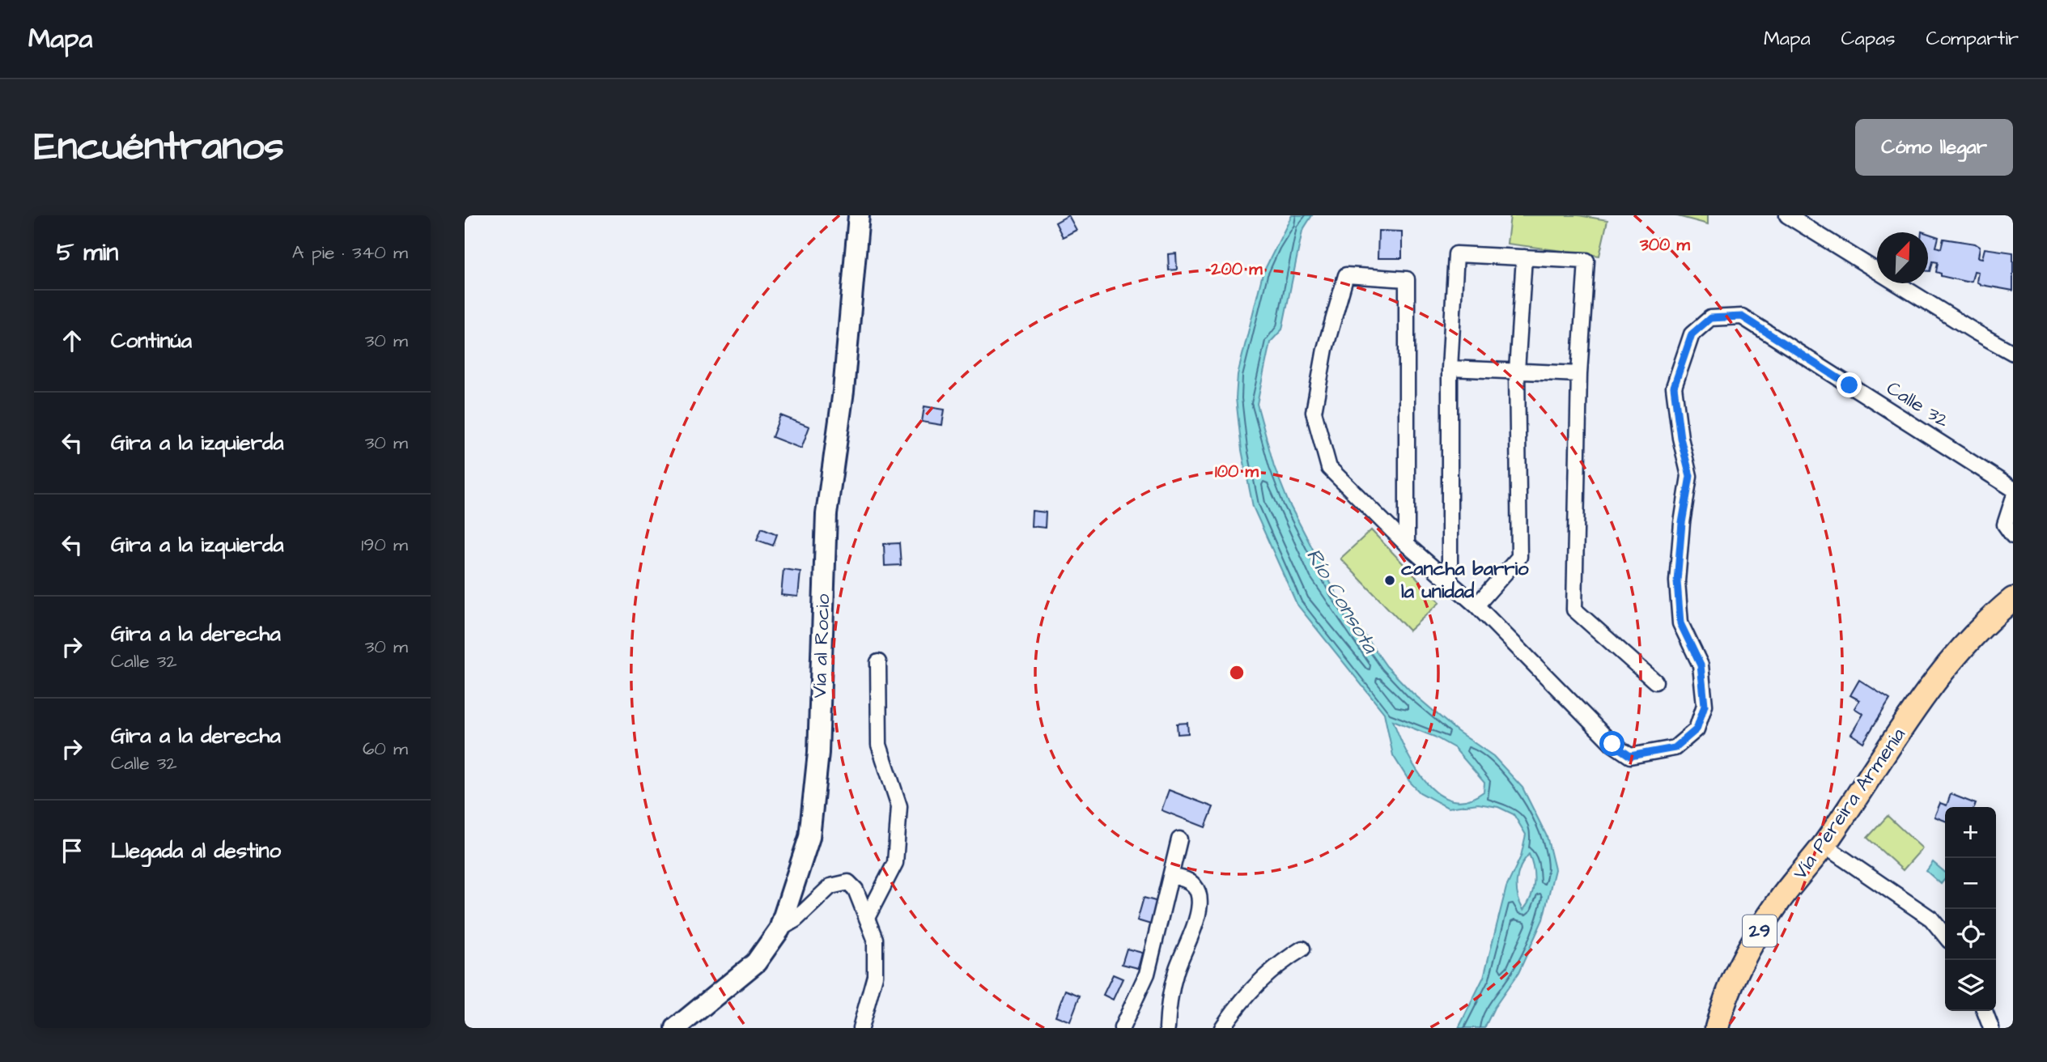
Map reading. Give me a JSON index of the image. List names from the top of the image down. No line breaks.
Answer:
{"streets":{"main road":["Via al Rocio","Vía Pereira Armenia","29"],"street":["Calle 32"]},"water":["Río Consota"],"places":["cancha barrio la unidad"],"north":"top right","page":{"header":"Mapa","nav":["Mapa","Capas","Compartir"],"buttons":"Cómo llegar","title":"Encuéntranos","heading":["5 min","A pie · 340 m"],"list":[["Continúa","30 m"],["Gira a la izquierda","30 m"],["Gira a la izquierda","190 m"],["Gira a la derecha","Calle 32","30 m"],["Gira a la derecha","Calle 32","60 m"],"Llegada al destino"],"map_buttons":["+","−"]},"rings":["300 m","200 m","100 m"]}
